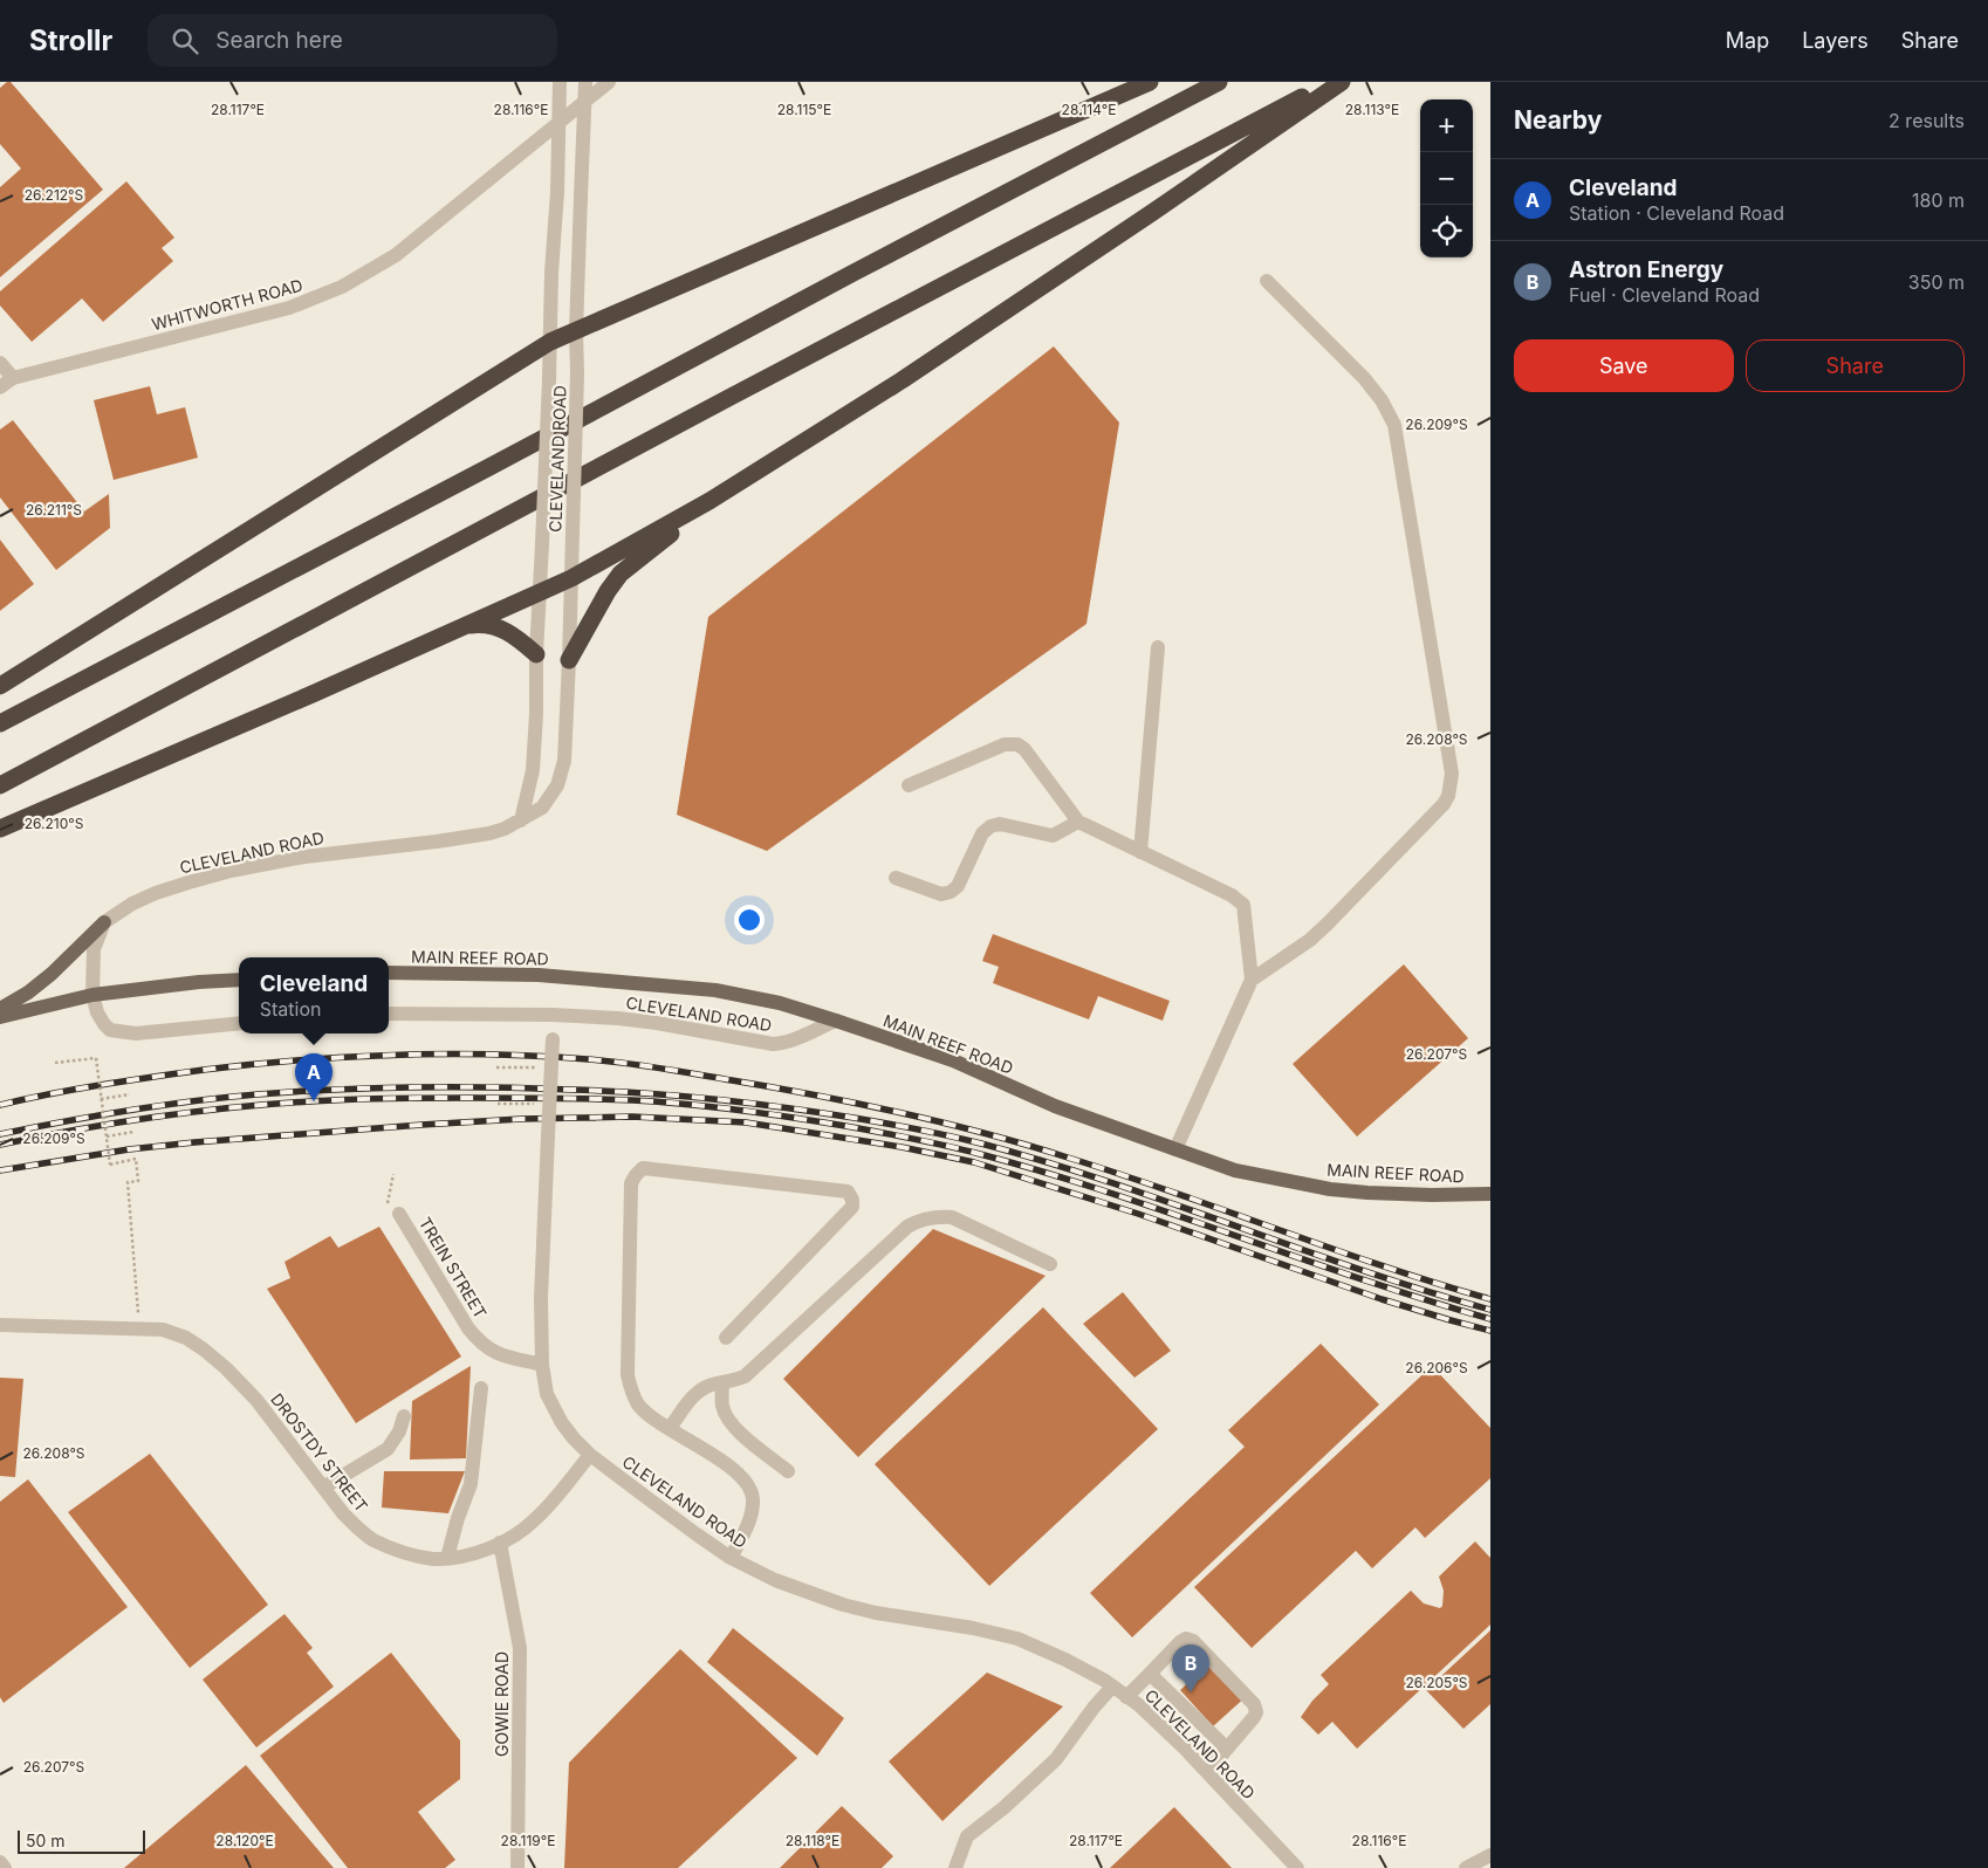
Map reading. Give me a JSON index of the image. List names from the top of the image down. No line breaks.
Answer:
{"streets":{"main road":["MAIN REEF ROAD"],"street":["WHITWORTH ROAD","CLEVELAND ROAD","TREIN STREET","DROSTDY STREET","GOWIE ROAD"]},"crossings":[["CLEVELAND ROAD","MAIN REEF ROAD"],["CLEVELAND ROAD","TREIN STREET"],["CLEVELAND ROAD","DROSTDY STREET"],["DROSTDY STREET","GOWIE ROAD"]],"scale_bar":"50 m","page":{"header":"Strollr","search":"Search here","nav":["Map","Layers","Share"],"heading":["Nearby","2 results"],"map_buttons":["+","−"],"list":[{"mark":"A","name":"Cleveland","note":"Station · Cleveland Road","value":"180 m"},{"mark":"B","name":"Astron Energy","note":"Fuel · Cleveland Road","value":"350 m"}],"buttons":["Save","Share"],"popup":["Cleveland","Station"],"pins":["A","B"],"scale":"50 m"},"coordinates":["28.117°E","28.116°E","28.115°E","28.114°E","28.113°E","26.212°S","26.209°S","26.211°S","26.208°S","26.210°S","26.207°S","26.206°S","26.205°S","28.120°E","28.119°E","28.118°E"]}
